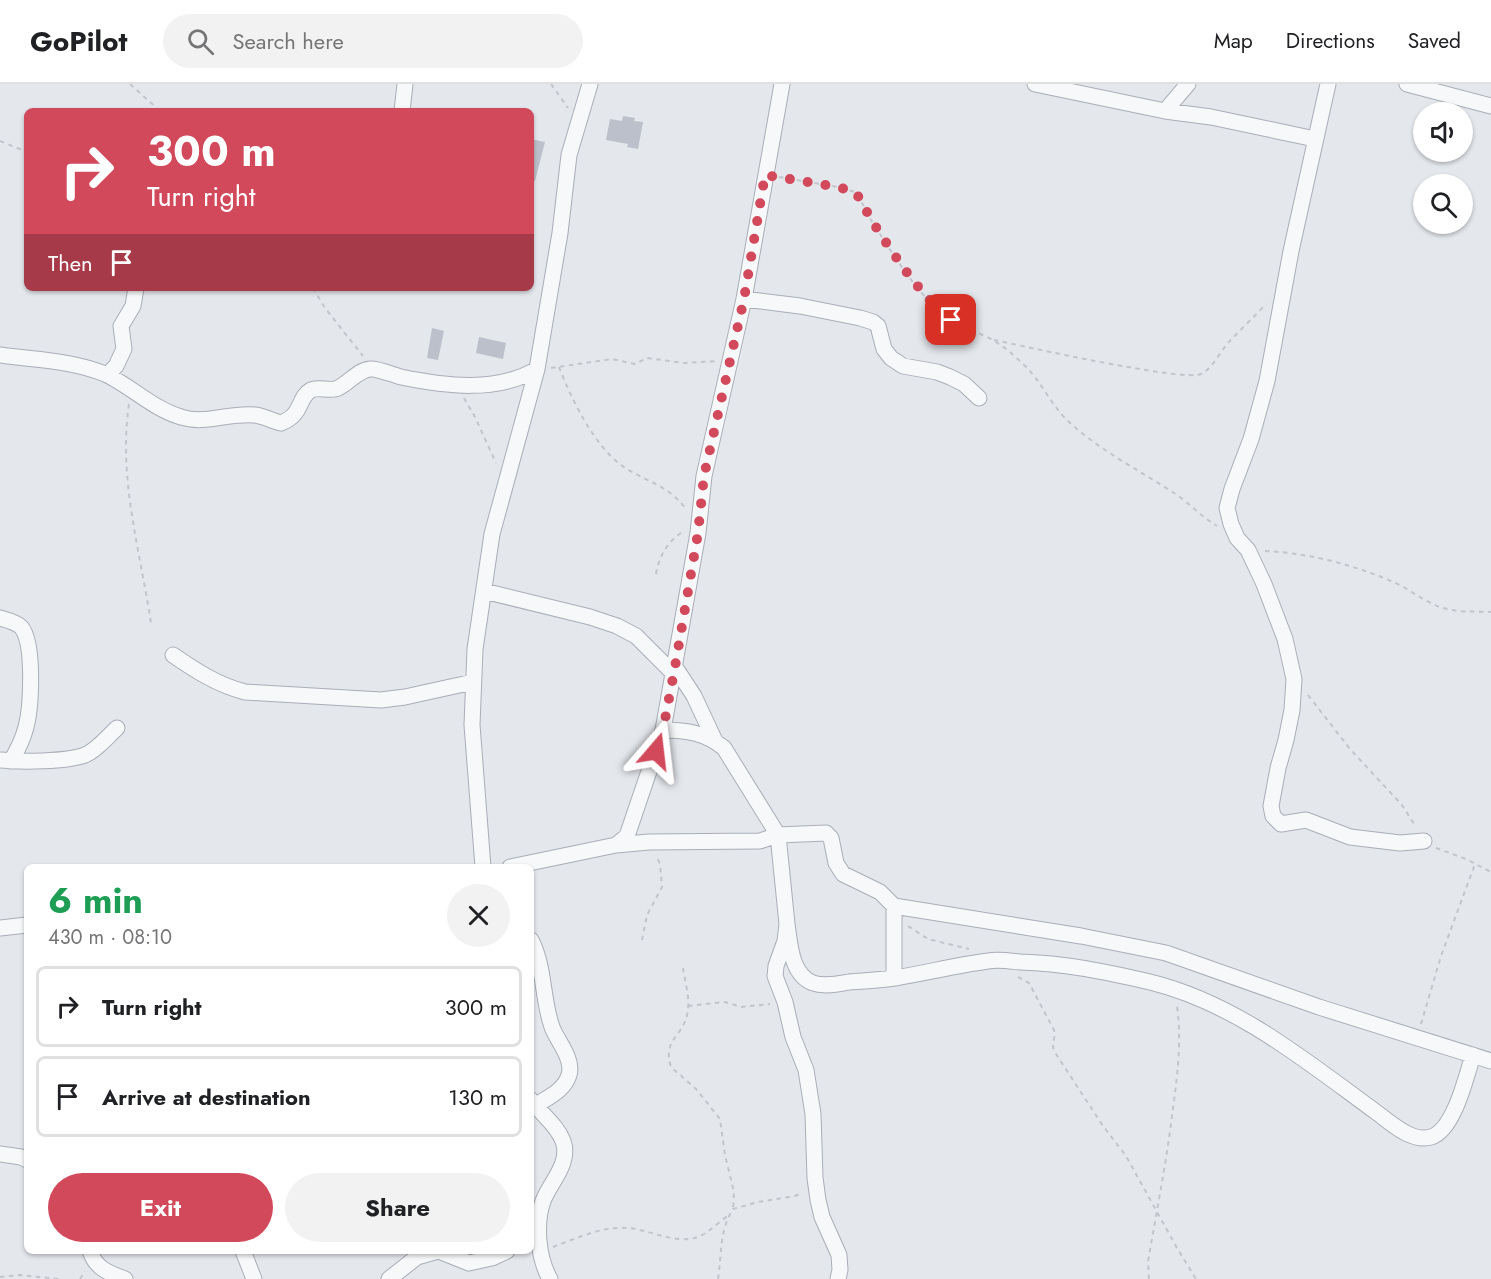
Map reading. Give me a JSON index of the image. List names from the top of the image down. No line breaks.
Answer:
{"page":{"header":"GoPilot","search":"Search here","nav":["Map","Directions","Saved"],"turn":["300 m","Turn right"],"then":"Then","heading":["6 min","430 m · 08:10"],"list":[{"name":"Turn right","value":"300 m"},{"name":"Arrive at destination","value":"130 m"}],"buttons":["Exit","Share"]}}
